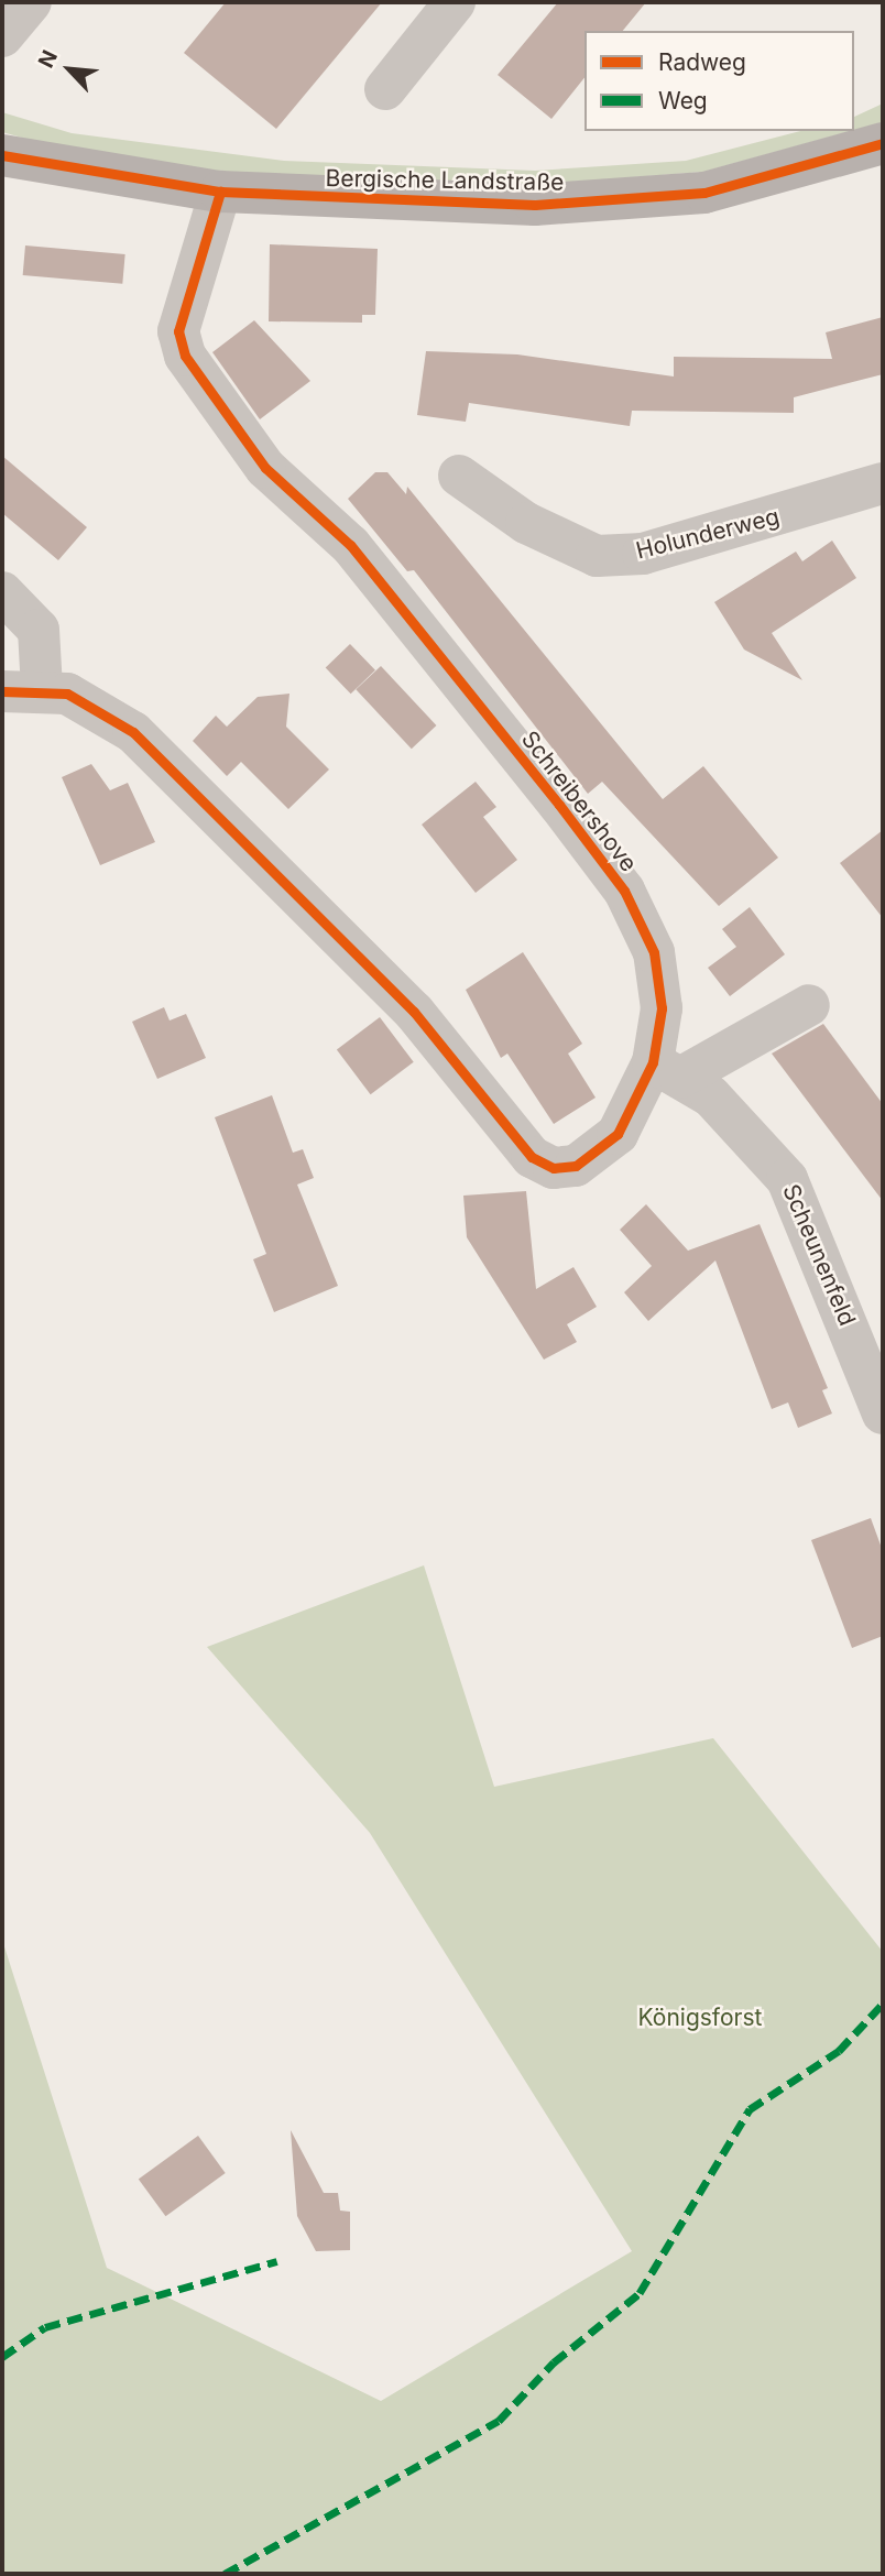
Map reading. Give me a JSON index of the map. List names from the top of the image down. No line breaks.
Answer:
{"streets":{"main road":["Bergische Landstraße"],"street":["Holunderweg","Schreibershove","Scheunenfeld"]},"crossings":[["Bergische Landstraße","Schreibershove"],["Schreibershove","Scheunenfeld"]],"parks":["Königsforst"],"legend":["Radweg","Weg"],"north":"top left"}
